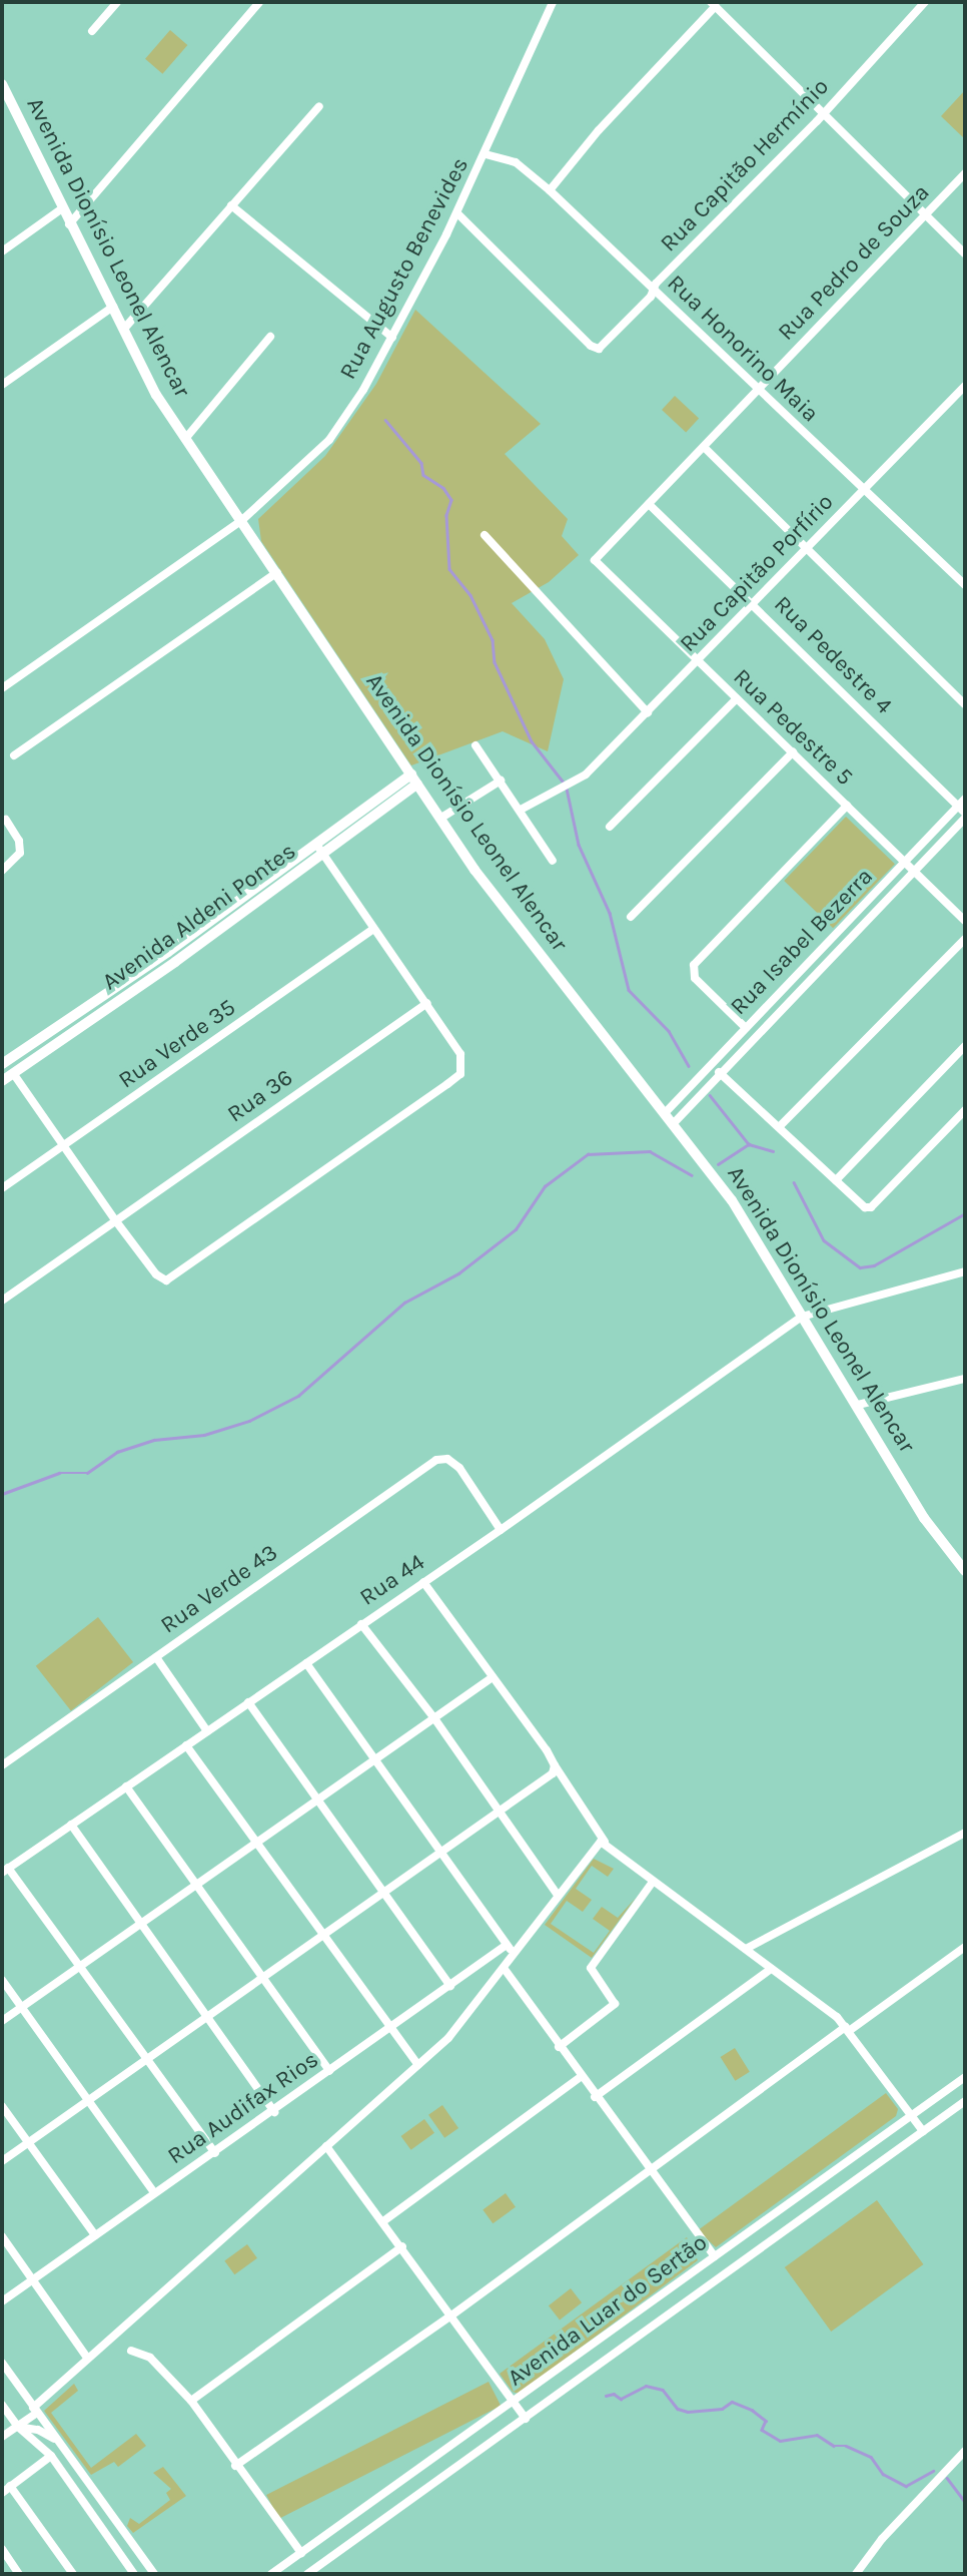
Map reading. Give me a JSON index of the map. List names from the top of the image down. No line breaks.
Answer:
{"streets":{"main road":["Avenida Dionísio Leonel Alencar","Avenida Aldeni Pontes"],"street":["Rua Capitão Hermínio","Rua Pedro de Souza","Rua Augusto Benevides","Rua Honorino Maia","Rua Capitão Porfírio","Rua Pedestre 4","Rua Pedestre 5","Rua Isabel Bezerra","Rua Verde 35","Rua 36","Rua 44","Rua Verde 43","Rua Audifax Rios","Avenida Luar do Sertão"]},"crossings":[["Rua Capitão Hermínio","Rua Augusto Benevides"],["Rua Capitão Hermínio","Rua Honorino Maia"],["Avenida Dionísio Leonel Alencar","Rua Augusto Benevides"],["Avenida Dionísio Leonel Alencar","Avenida Aldeni Pontes"],["Avenida Dionísio Leonel Alencar","Rua Isabel Bezerra"],["Avenida Dionísio Leonel Alencar","Rua 44"],["Rua Pedro de Souza","Rua Honorino Maia"],["Rua Pedro de Souza","Rua Pedestre 4"],["Rua Pedro de Souza","Rua Pedestre 5"],["Rua Augusto Benevides","Rua Honorino Maia"],["Rua Honorino Maia","Rua Capitão Porfírio"],["Rua Capitão Porfírio","Rua Pedestre 4"],["Rua Capitão Porfírio","Rua Pedestre 5"],["Rua Pedestre 4","Rua Isabel Bezerra"],["Rua Pedestre 5","Rua Isabel Bezerra"],["Rua 44","Rua Verde 43"]]}
